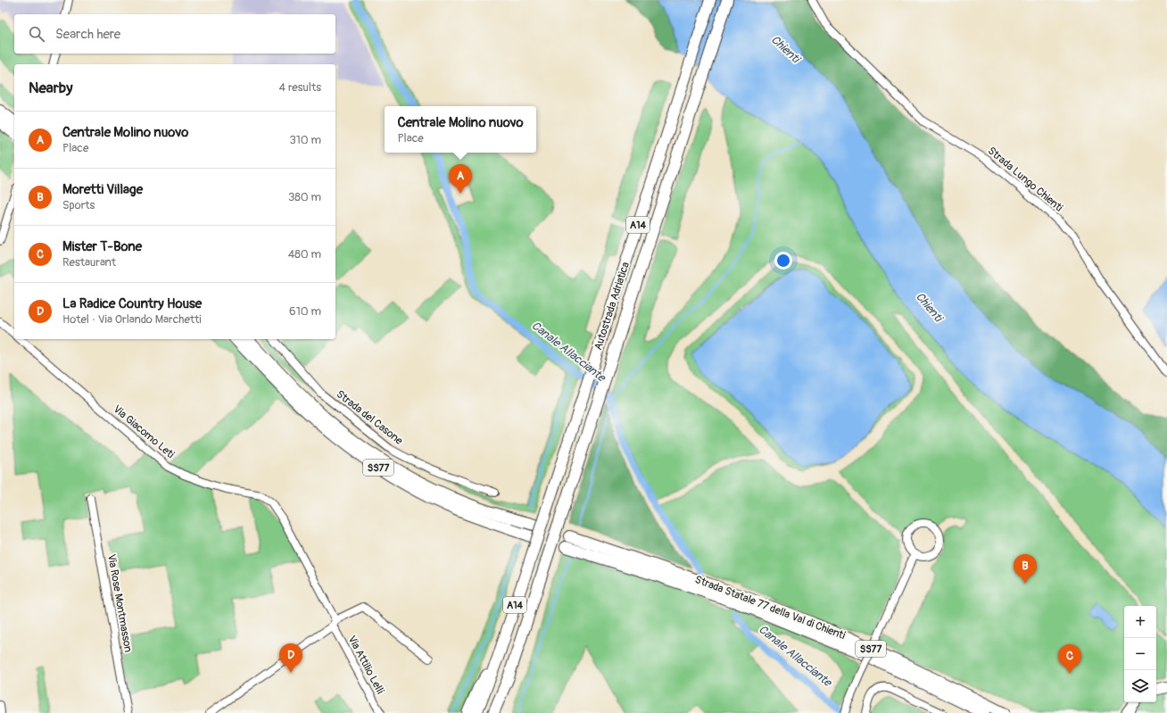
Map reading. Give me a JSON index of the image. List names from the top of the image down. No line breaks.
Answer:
{"streets":{"highway":["A14","Autostrada Adriatica","SS77","Strada Statale 77 della Val di Chienti"],"street":["Strada Lungo Chienti","Strada del Casone","Via Giacomo Leti","Via Rose Montmasson","Via Attilio Lelli"]},"crossings":[["Via Giacomo Leti","Via Attilio Lelli"]],"water":["Chienti","Canale Allacciante"],"page":{"search":"Search here","heading":["Nearby","4 results"],"popup":["Centrale Molino nuovo","Place"],"list":[{"mark":"A","name":"Centrale Molino nuovo","note":"Place","value":"310 m"},{"mark":"B","name":"Moretti Village","note":"Sports","value":"380 m"},{"mark":"C","name":"Mister T-Bone","note":"Restaurant","value":"480 m"},{"mark":"D","name":"La Radice Country House","note":"Hotel · Via Orlando Marchetti","value":"610 m"}],"pins":["A","B","D","C"],"map_buttons":["+","−"]}}
